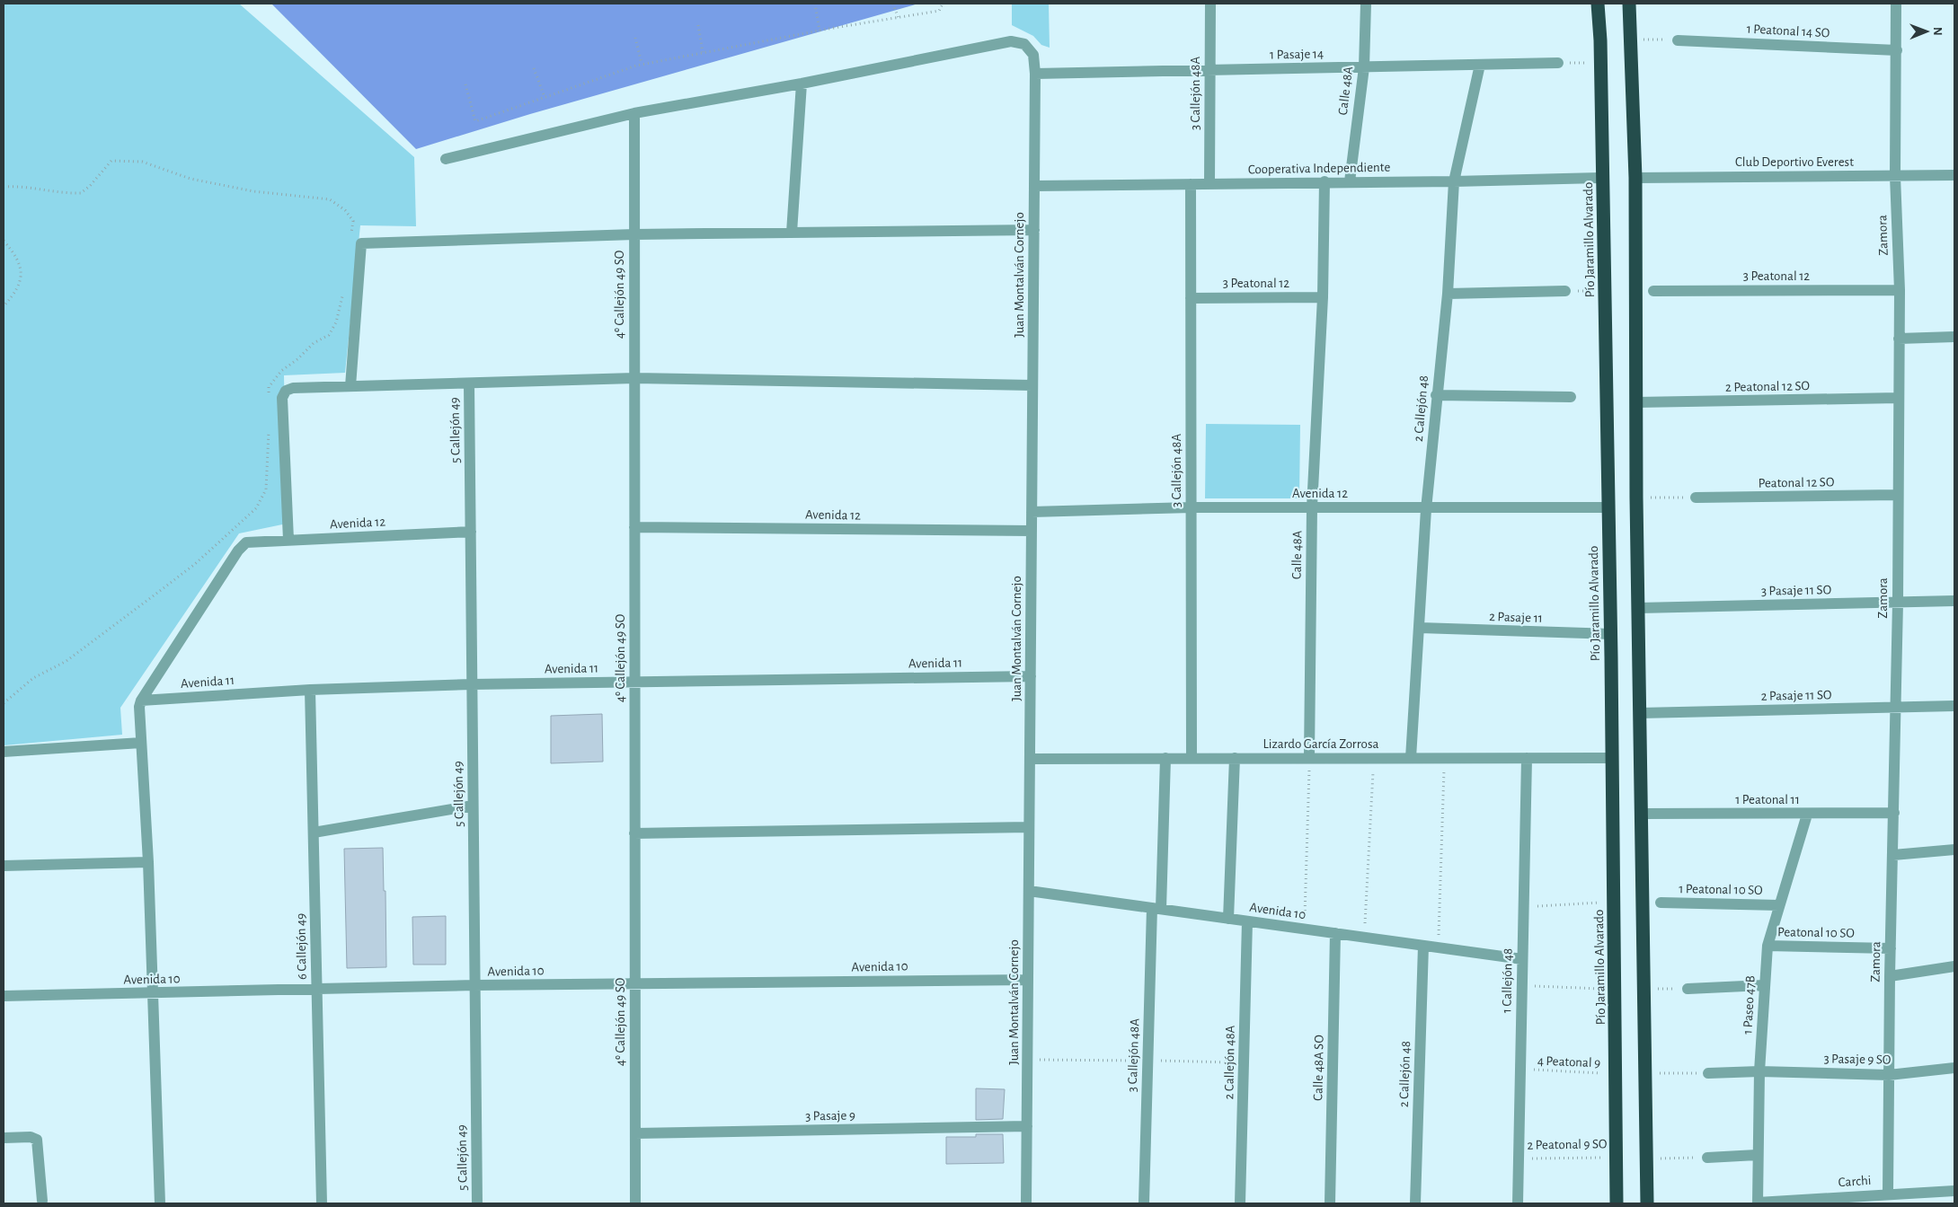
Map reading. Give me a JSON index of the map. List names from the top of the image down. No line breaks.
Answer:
{"streets":{"highway":["Pío Jaramillo Alvarado"],"street":["1 Peatonal 14 SO","1 Pasaje 14","Calle 48A","3 Callejón 48A","Club Deportivo Everest","Cooperativa Independiente","Zamora","Juan Montalván Cornejo","3 Peatonal 12","4º Callejón 49 SO","2 Peatonal 12 SO","2 Callejón 48","5 Callejón 49","Peatonal 12 SO","Avenida 12","3 Pasaje 11 SO","2 Pasaje 11","Avenida 11","2 Pasaje 11 SO","Lizardo García Zorrosa","1 Peatonal 11","1 Peatonal 10 SO","Avenida 10","Peatonal 10 SO","6 Callejón 49","1 Callejón 48","1 Paseo 47B","3 Pasaje 9 SO","2 Callejón 48A","Calle 48A SO","3 Pasaje 9","Carchi"],"path":["4 Peatonal 9","2 Peatonal 9 SO"]},"crossings":[["1 Peatonal 14 SO","Zamora"],["1 Pasaje 14","Calle 48A"],["1 Pasaje 14","3 Callejón 48A"],["1 Pasaje 14","Juan Montalván Cornejo"],["1 Pasaje 14","2 Callejón 48"],["Calle 48A","Cooperativa Independiente"],["Calle 48A","3 Peatonal 12"],["Calle 48A","Avenida 12"],["Calle 48A","Lizardo García Zorrosa"],["3 Callejón 48A","Cooperativa Independiente"],["3 Callejón 48A","3 Peatonal 12"],["3 Callejón 48A","Avenida 12"],["3 Callejón 48A","Lizardo García Zorrosa"],["3 Callejón 48A","Avenida 10"],["Club Deportivo Everest","Zamora"],["Cooperativa Independiente","Pío Jaramillo Alvarado"],["Cooperativa Independiente","Juan Montalván Cornejo"],["Cooperativa Independiente","2 Callejón 48"],["Zamora","3 Peatonal 12"],["Zamora","2 Peatonal 12 SO"],["Zamora","Peatonal 12 SO"],["Zamora","3 Pasaje 11 SO"],["Zamora","2 Pasaje 11 SO"],["Zamora","1 Peatonal 11"],["Zamora","Peatonal 10 SO"],["Zamora","3 Pasaje 9 SO"],["Zamora","Carchi"],["Pío Jaramillo Alvarado","Avenida 12"],["Pío Jaramillo Alvarado","2 Pasaje 11"],["Pío Jaramillo Alvarado","Lizardo García Zorrosa"],["Pío Jaramillo Alvarado","4 Peatonal 9"],["Pío Jaramillo Alvarado","2 Peatonal 9 SO"],["Juan Montalván Cornejo","4º Callejón 49 SO"],["Juan Montalván Cornejo","Avenida 12"],["Juan Montalván Cornejo","Avenida 11"],["Juan Montalván Cornejo","Lizardo García Zorrosa"],["Juan Montalván Cornejo","Avenida 10"],["Juan Montalván Cornejo","3 Pasaje 9"],["4º Callejón 49 SO","Avenida 12"],["4º Callejón 49 SO","Avenida 11"],["4º Callejón 49 SO","Avenida 10"],["4º Callejón 49 SO","3 Pasaje 9"],["2 Callejón 48","Avenida 12"],["2 Callejón 48","2 Pasaje 11"],["2 Callejón 48","Lizardo García Zorrosa"],["2 Callejón 48","Avenida 10"],["5 Callejón 49","Avenida 12"],["5 Callejón 49","Avenida 11"],["5 Callejón 49","Avenida 10"],["Avenida 12","Avenida 11"],["Avenida 11","6 Callejón 49"],["Lizardo García Zorrosa","1 Callejón 48"],["1 Peatonal 11","1 Paseo 47B"],["1 Peatonal 10 SO","1 Paseo 47B"],["Avenida 10","6 Callejón 49"],["Avenida 10","1 Callejón 48"],["Avenida 10","2 Callejón 48A"],["Avenida 10","Calle 48A SO"],["Peatonal 10 SO","1 Paseo 47B"],["1 Callejón 48","4 Peatonal 9"],["1 Callejón 48","2 Peatonal 9 SO"],["1 Paseo 47B","3 Pasaje 9 SO"],["1 Paseo 47B","Carchi"]],"north":"right"}
